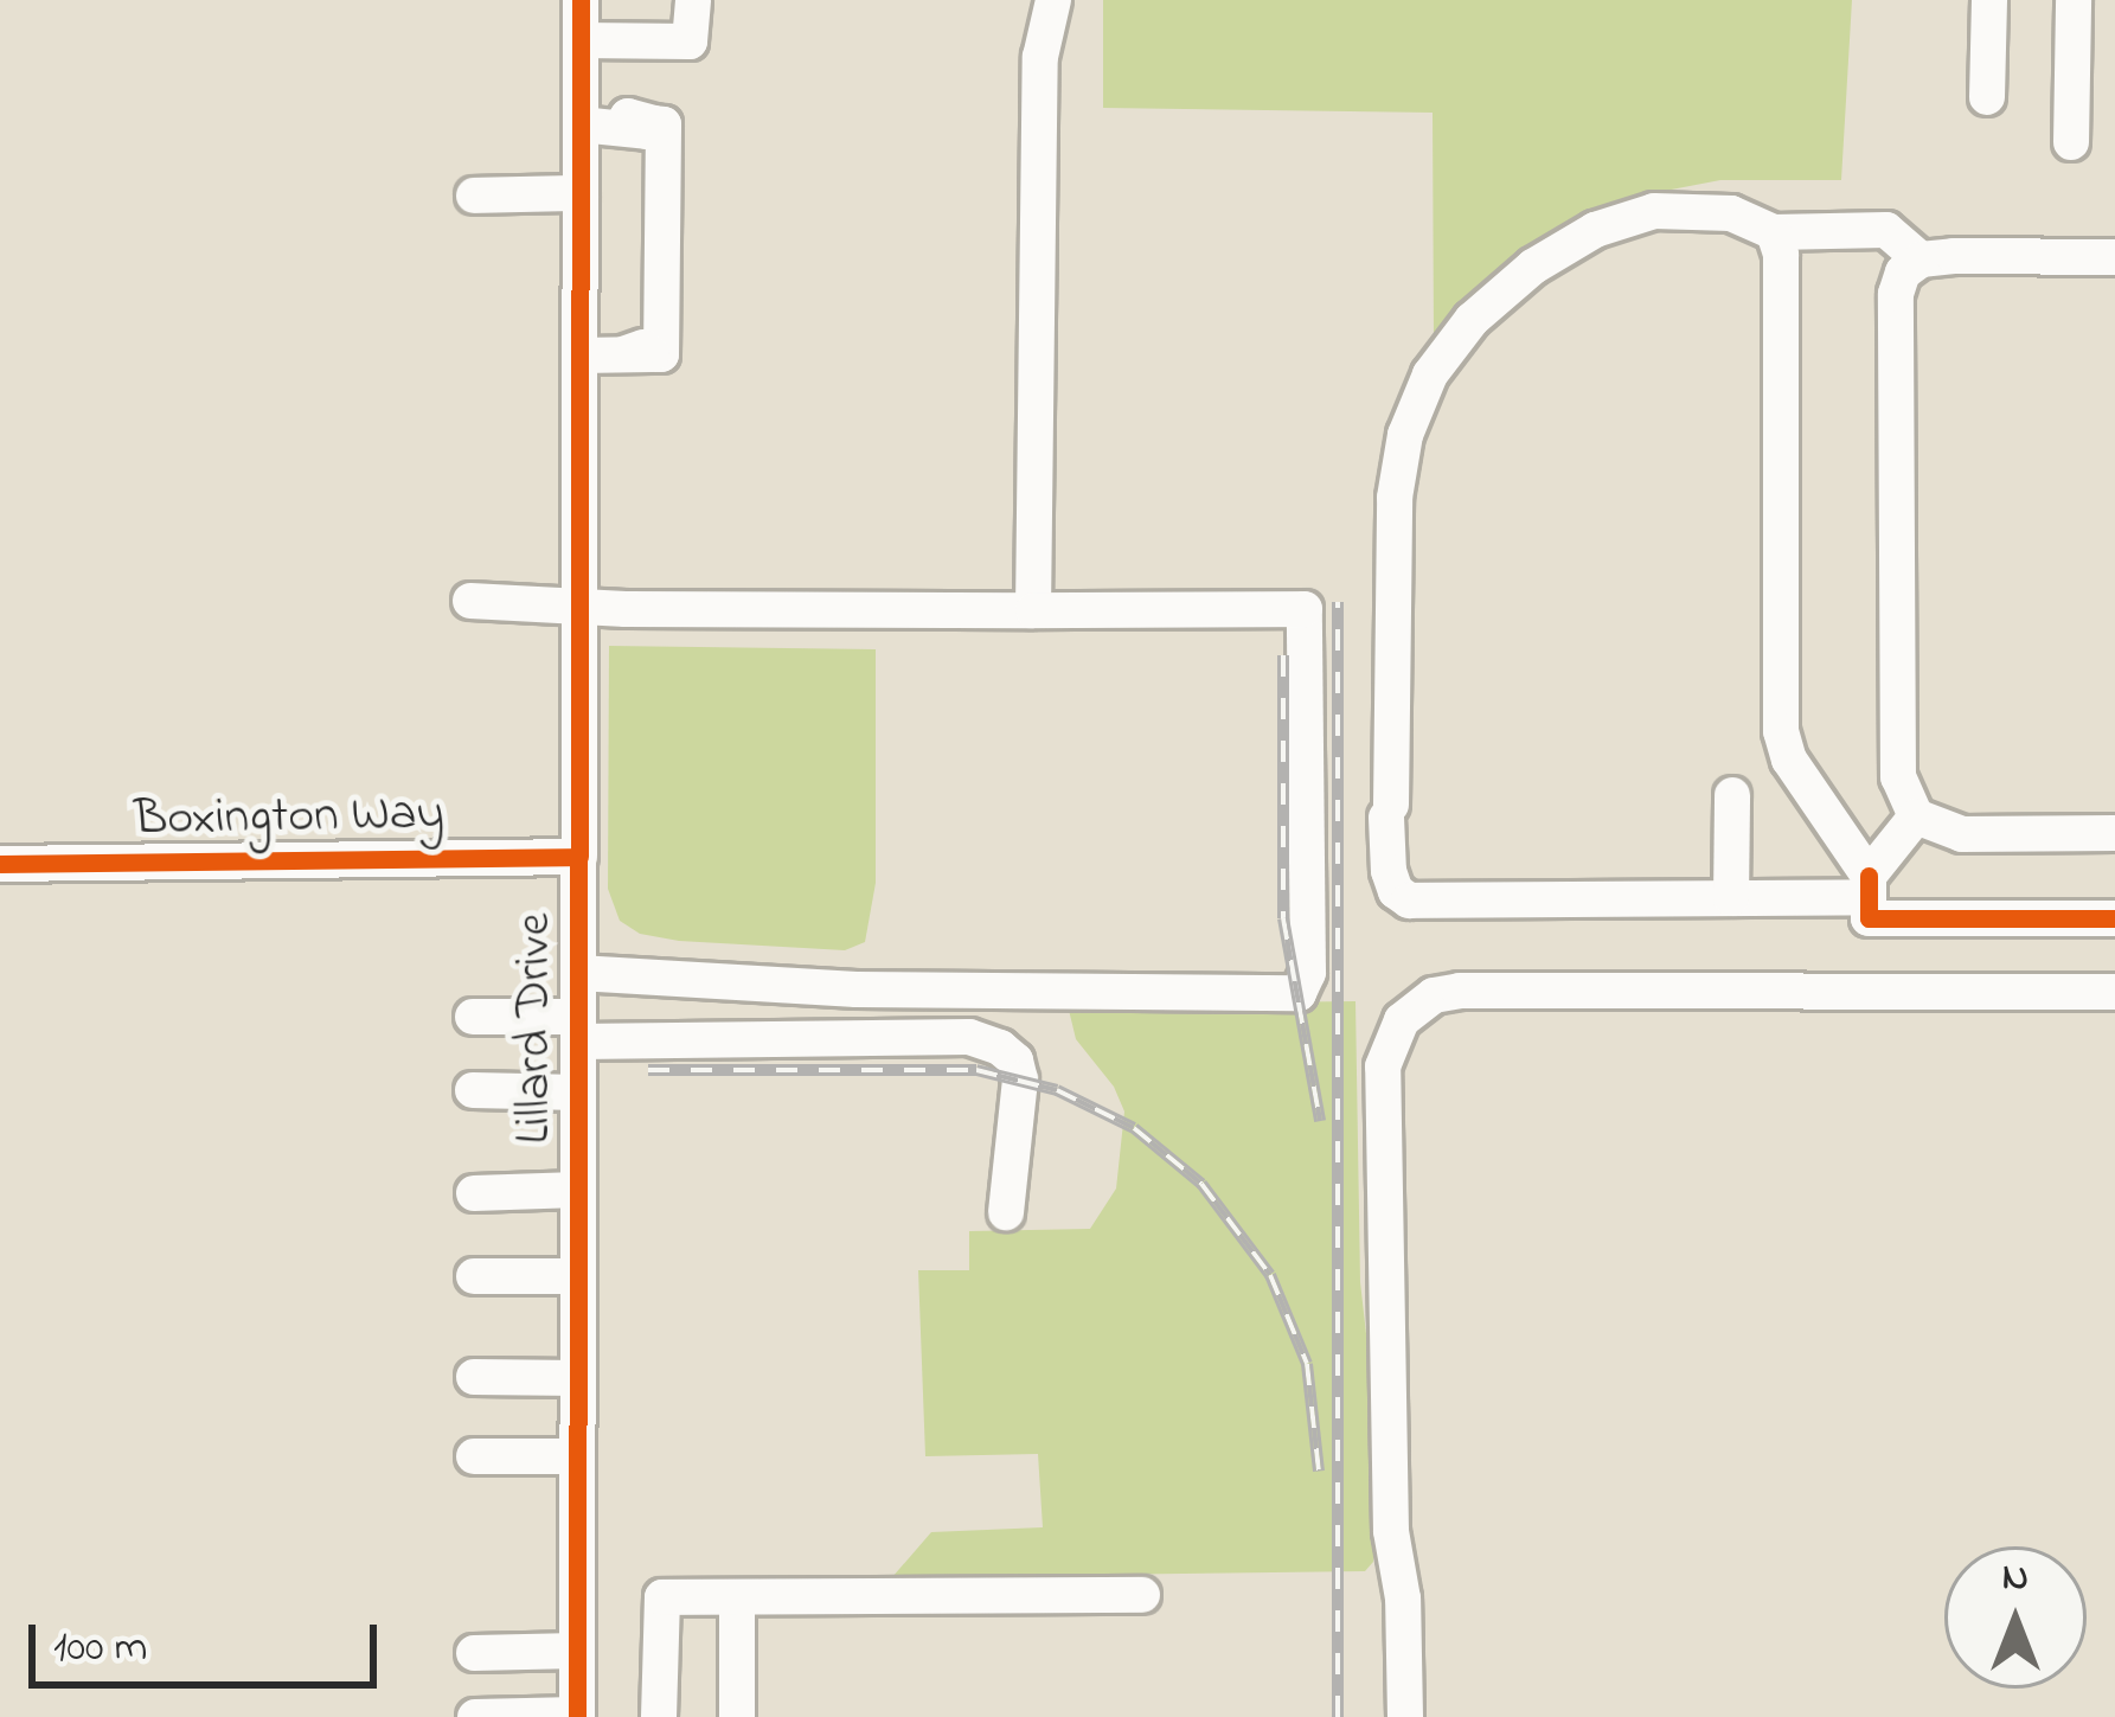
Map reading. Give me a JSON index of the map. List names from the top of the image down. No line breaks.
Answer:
{"streets":{"street":["Boxington Way","Lillard Drive"]},"crossings":[["Boxington Way","Lillard Drive"]],"scale_bar":"100 m","north":"top"}
